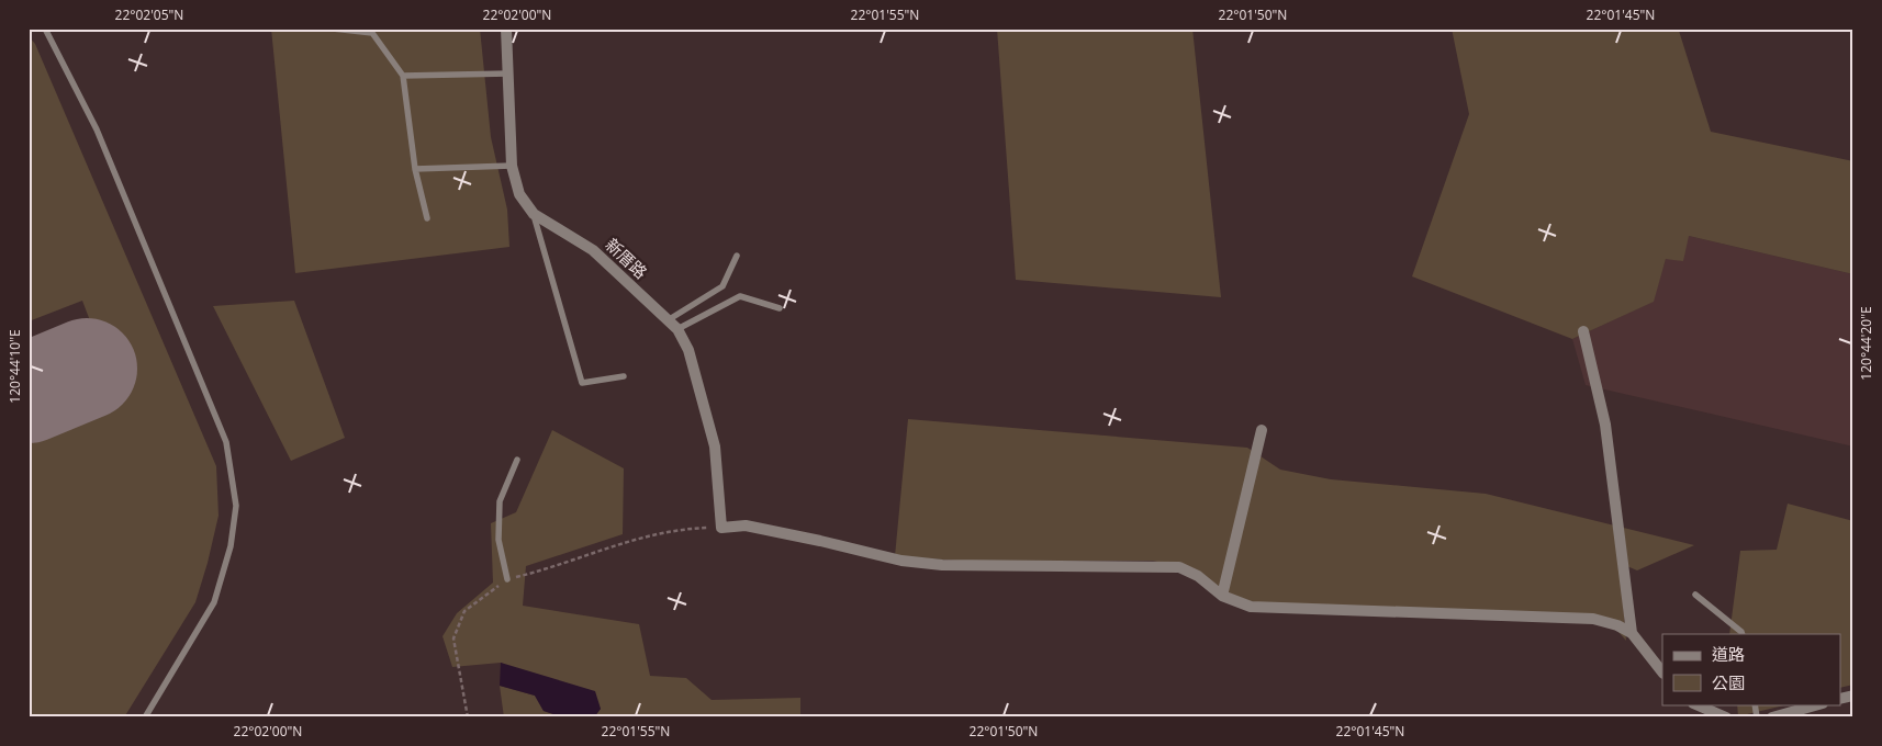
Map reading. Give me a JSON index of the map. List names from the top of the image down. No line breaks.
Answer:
{"streets":{"street":["新厝路"]},"legend":["道路","公園"],"coordinates":["22°02'05\"N","22°02'00\"N","22°01'55\"N","22°01'50\"N","22°01'45\"N","120°44'20\"E","120°44'10\"E"]}
